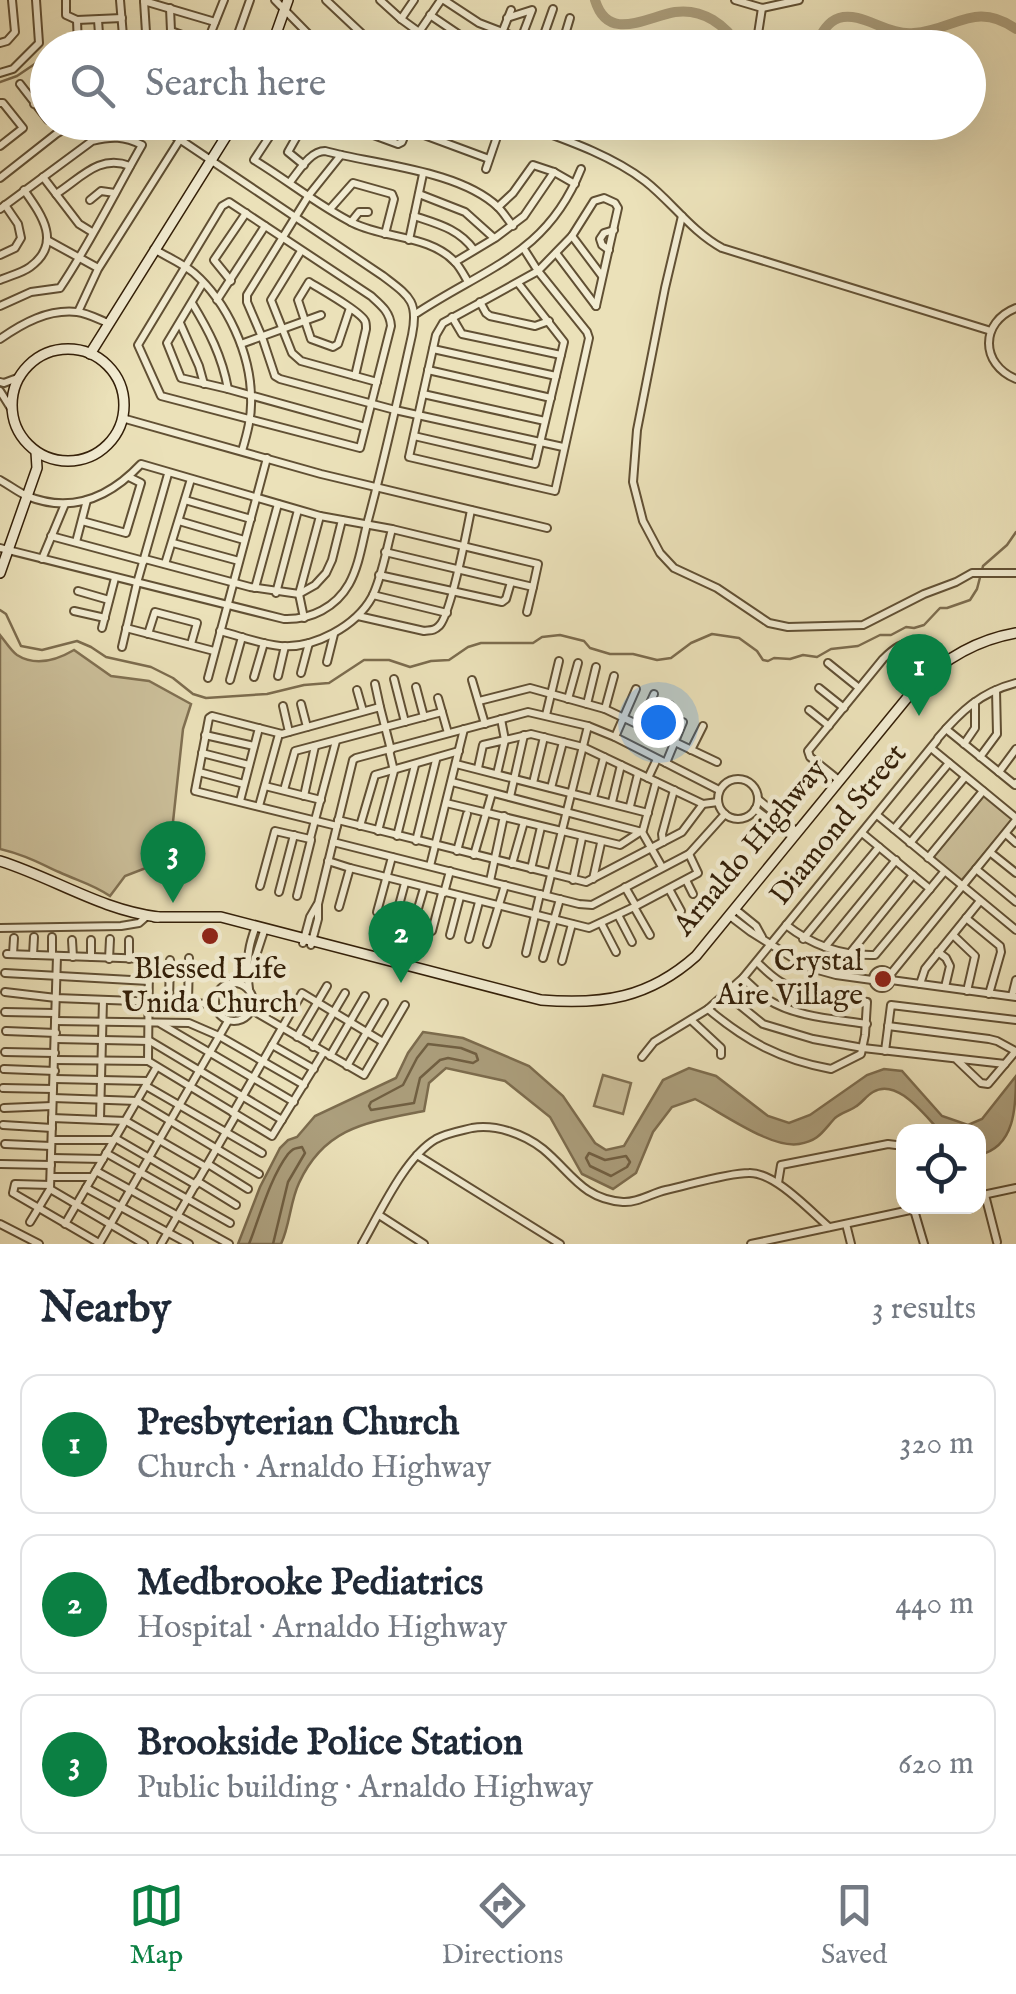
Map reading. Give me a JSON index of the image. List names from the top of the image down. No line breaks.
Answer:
{"streets":{"main road":["Arnaldo Highway"],"street":["Diamond Street"]},"places":["Blessed Life Unida Church","Crystal Aire Village"],"page":{"search":"Search here","pins":["1","3","2"],"heading":["Nearby","3 results"],"list":[{"mark":"1","name":"Presbyterian Church","note":"Church · Arnaldo Highway","value":"320 m"},{"mark":"2","name":"Medbrooke Pediatrics","note":"Hospital · Arnaldo Highway","value":"440 m"},{"mark":"3","name":"Brookside Police Station","note":"Public building · Arnaldo Highway","value":"620 m"}],"nav":["Map","Directions","Saved"]}}
